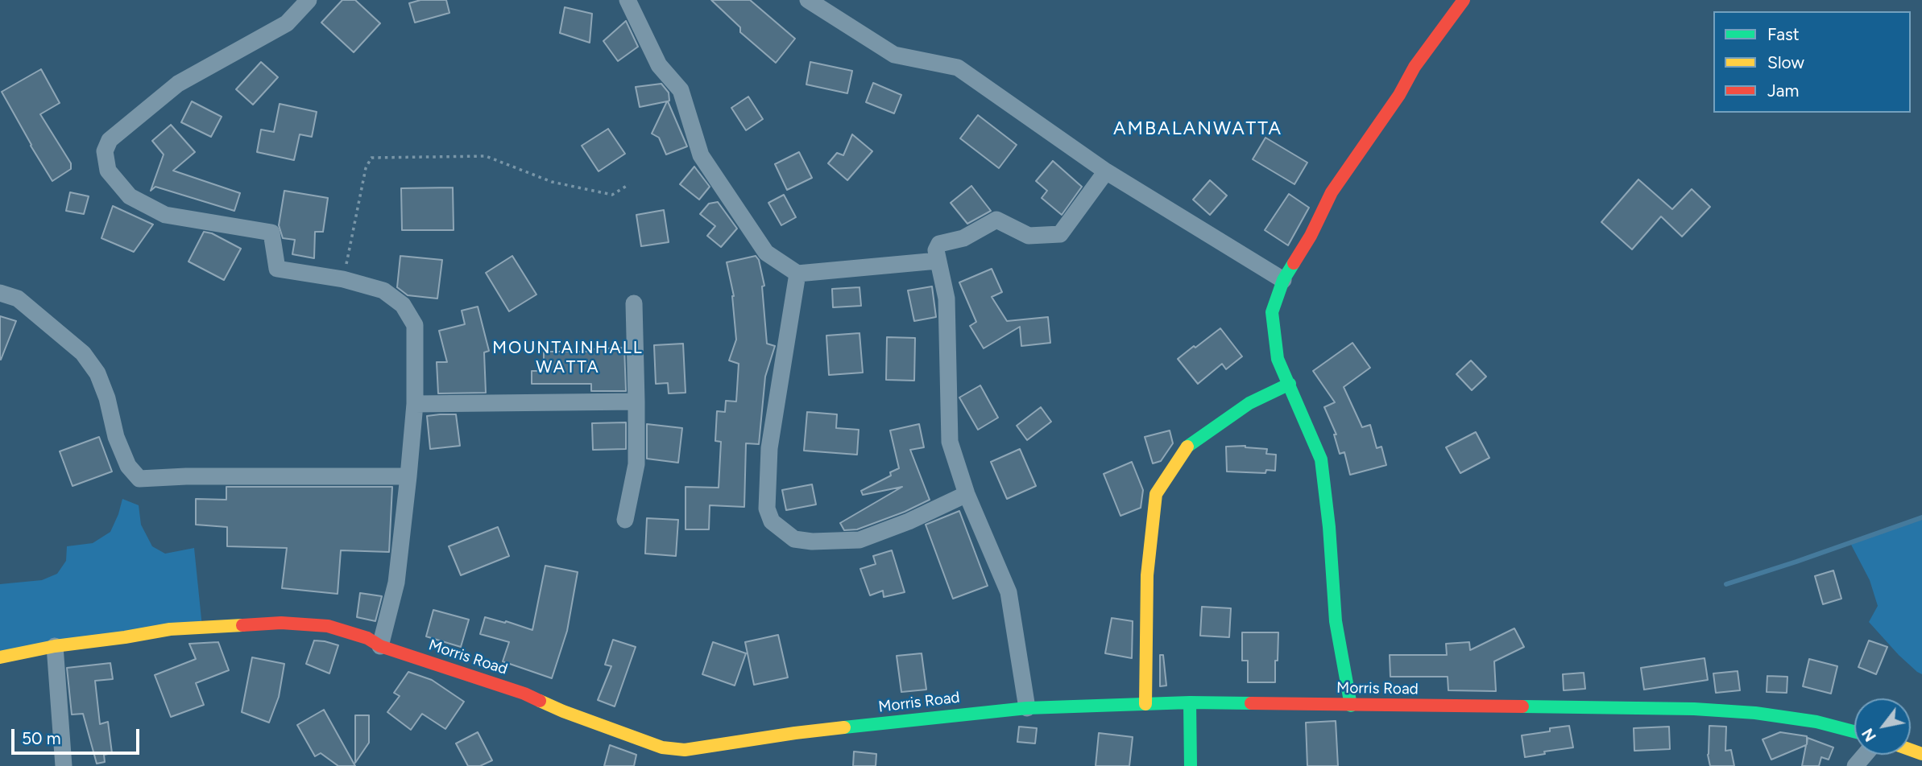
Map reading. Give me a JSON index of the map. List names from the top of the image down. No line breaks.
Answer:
{"streets":{"main road":["Morris Road"]},"districts":["AMBALANWATTA","MOUNTAINHALL WATTA"],"legend":["Fast","Slow","Jam"],"scale_bar":"50 m","north":"bottom left"}
